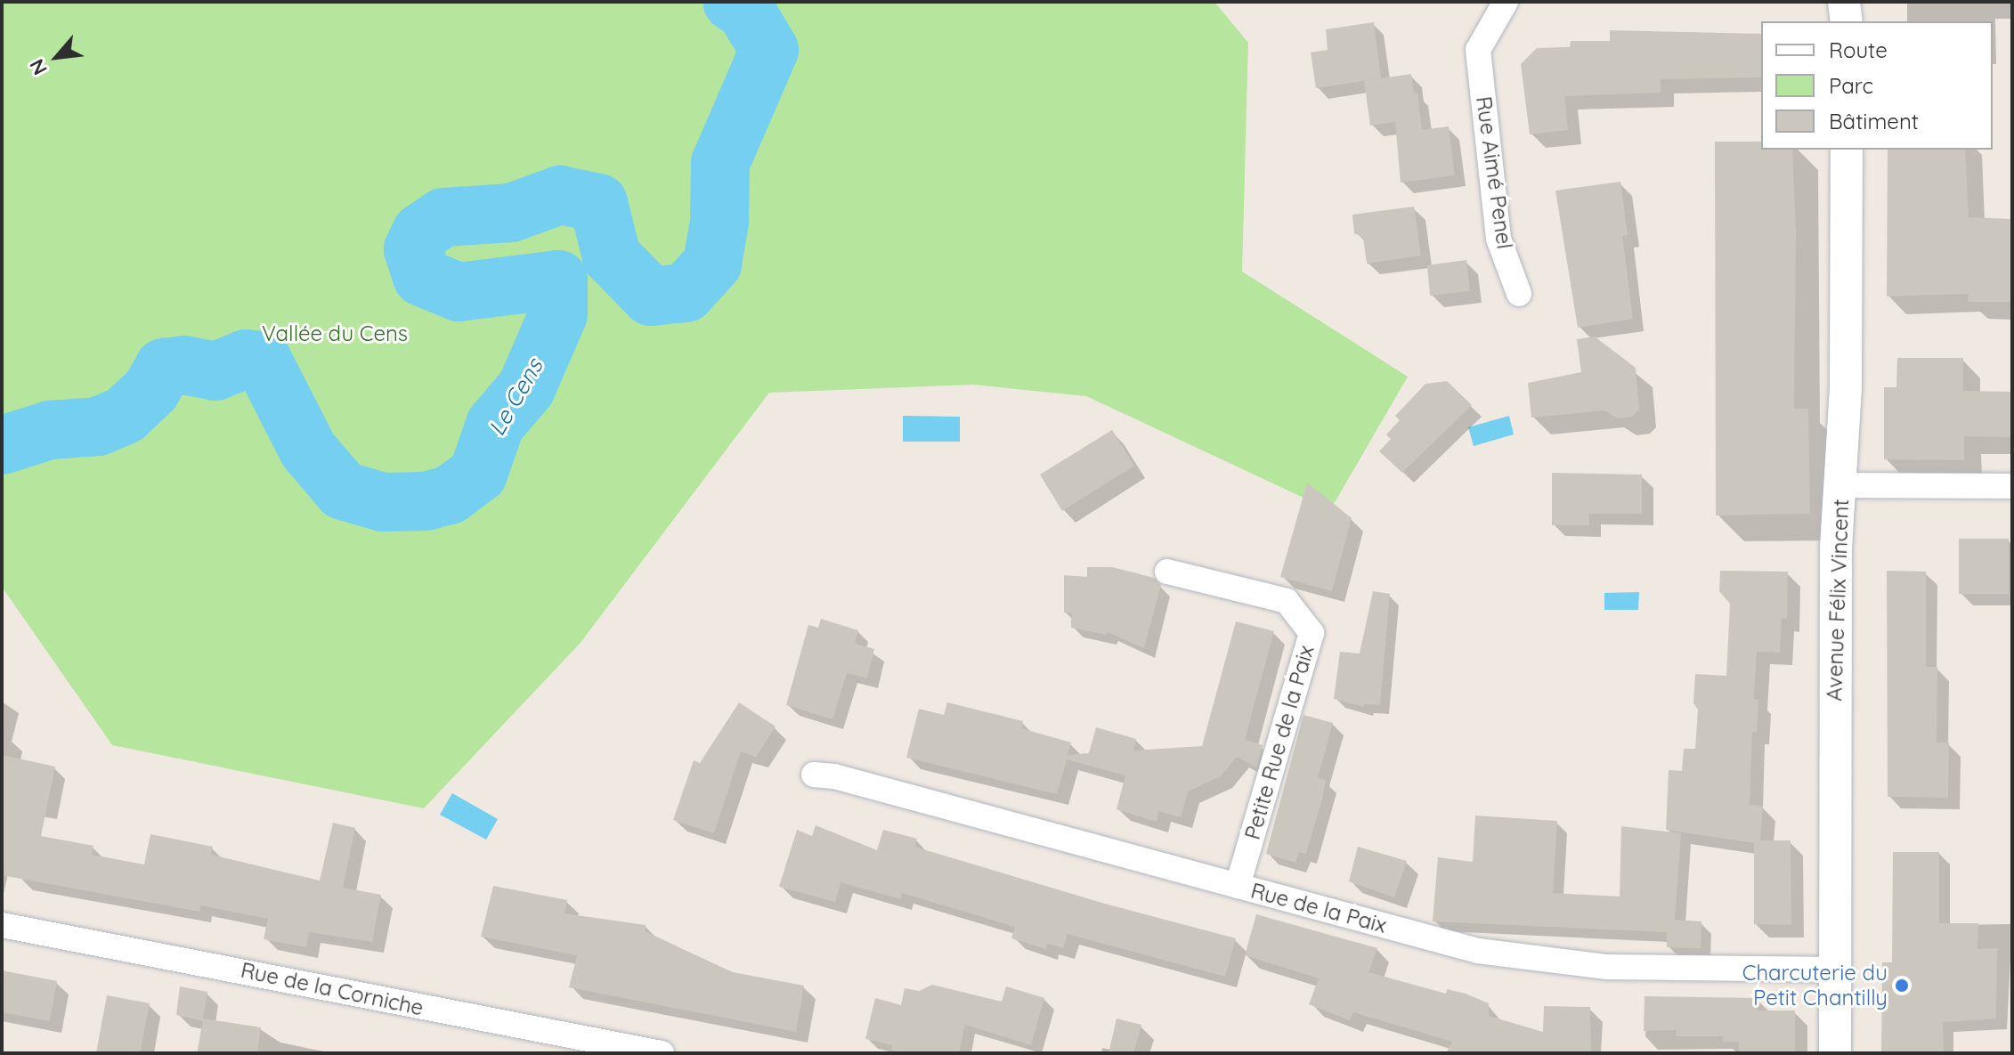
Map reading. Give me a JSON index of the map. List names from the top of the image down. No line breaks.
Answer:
{"streets":{"street":["Rue Aimé Penel","Avenue Félix Vincent","Petite Rue de la Paix","Rue de la Paix","Rue de la Corniche"]},"crossings":[["Avenue Félix Vincent","Rue de la Paix"],["Petite Rue de la Paix","Rue de la Paix"]],"water":["Le Cens"],"parks":["Vallée du Cens"],"places":["Charcuterie du Petit Chantilly"],"legend":["Route","Parc","Bâtiment"],"north":"bottom left"}
